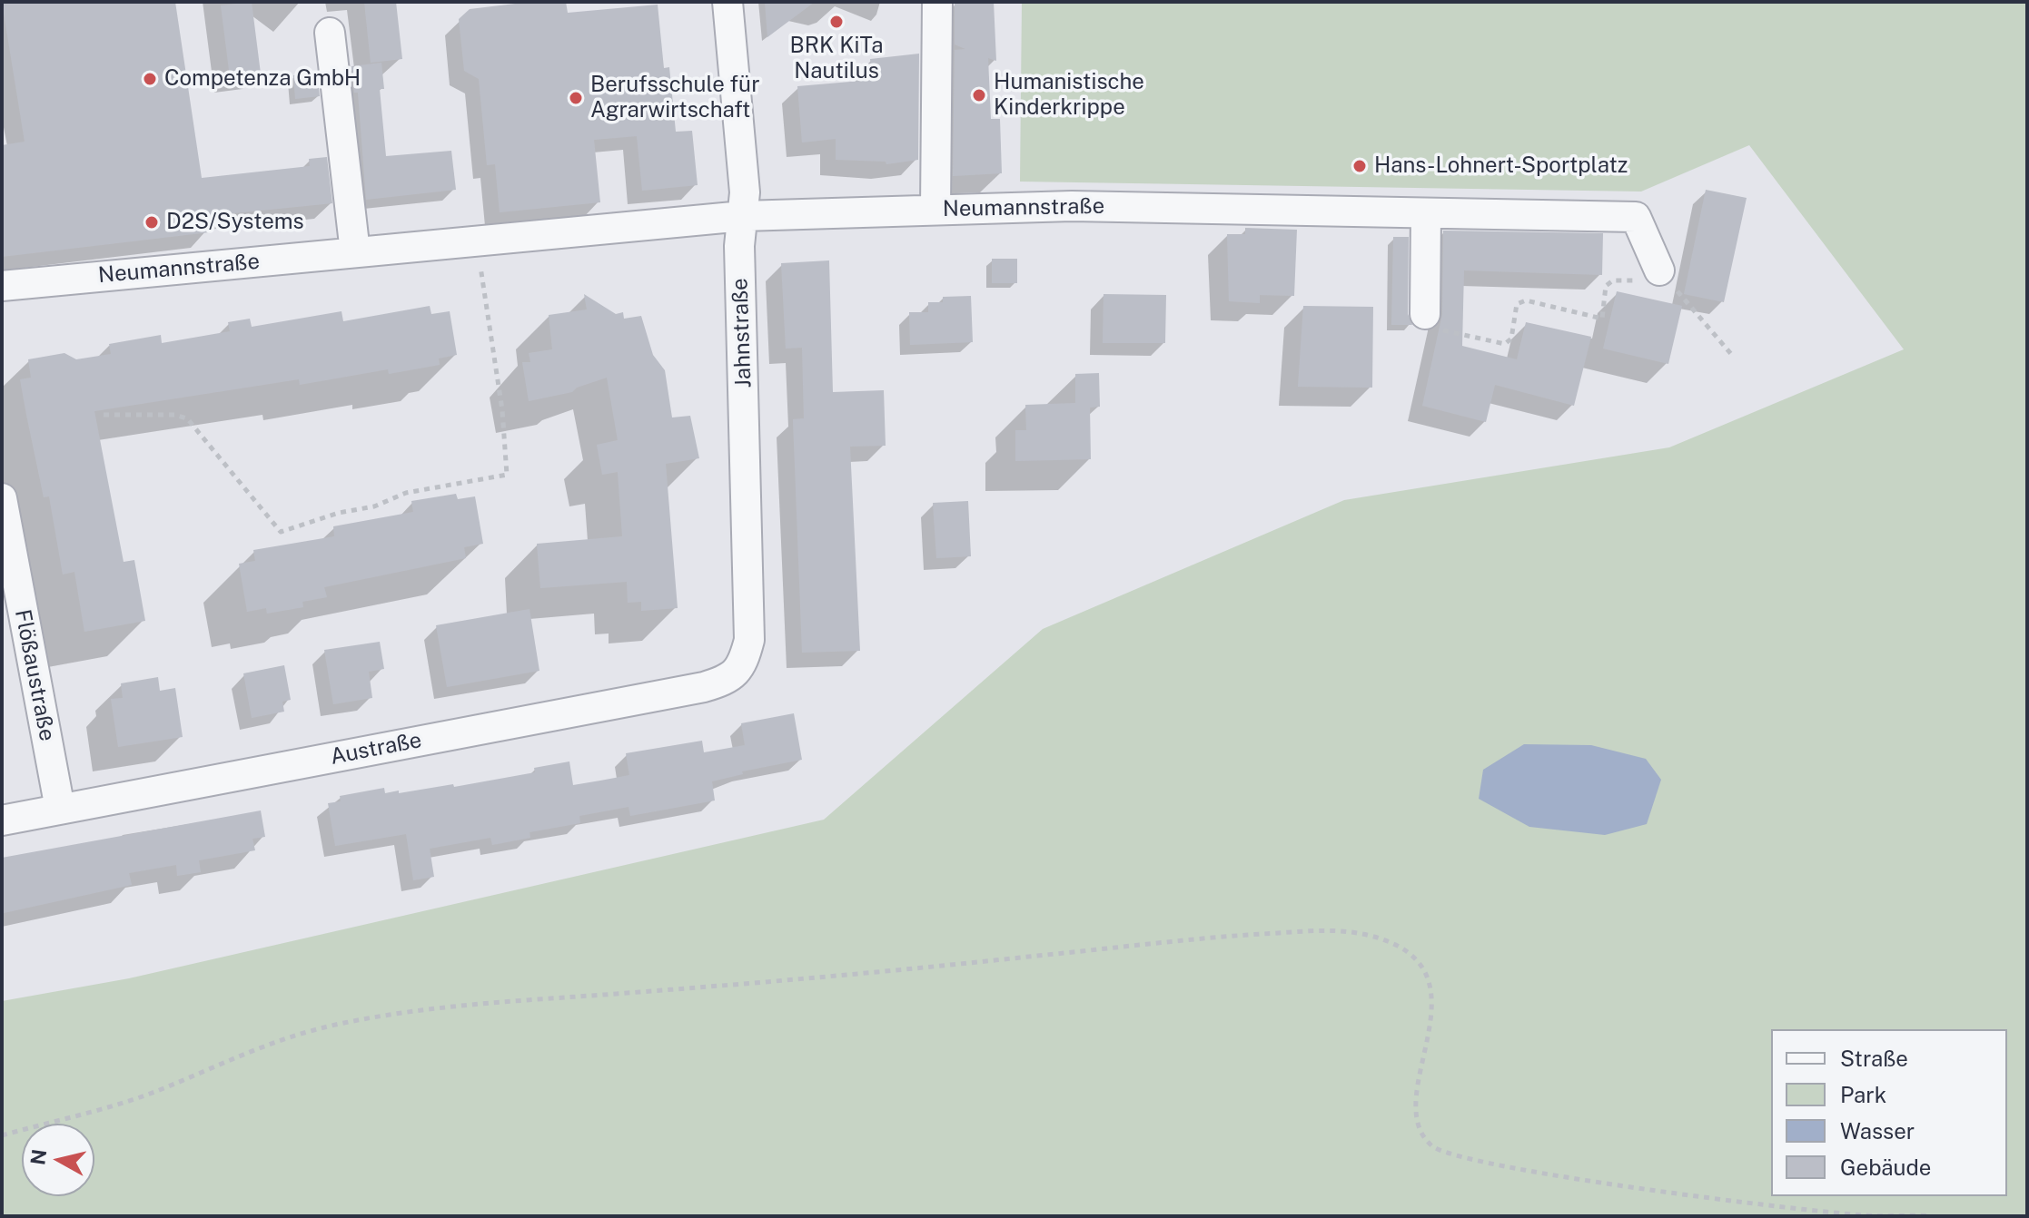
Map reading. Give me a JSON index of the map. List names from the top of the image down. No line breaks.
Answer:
{"streets":{"street":["Neumannstraße","Jahnstraße","Flößaustraße","Austraße"]},"crossings":[["Neumannstraße","Jahnstraße"],["Jahnstraße","Austraße"],["Flößaustraße","Austraße"]],"places":["BRK KiTa Nautilus","Competenza GmbH","Humanistische Kinderkrippe","Berufsschule für Agrarwirtschaft","Hans-Lohnert-Sportplatz","D2S/Systems"],"legend":["Straße","Park","Wasser","Gebäude"],"north":"left"}
